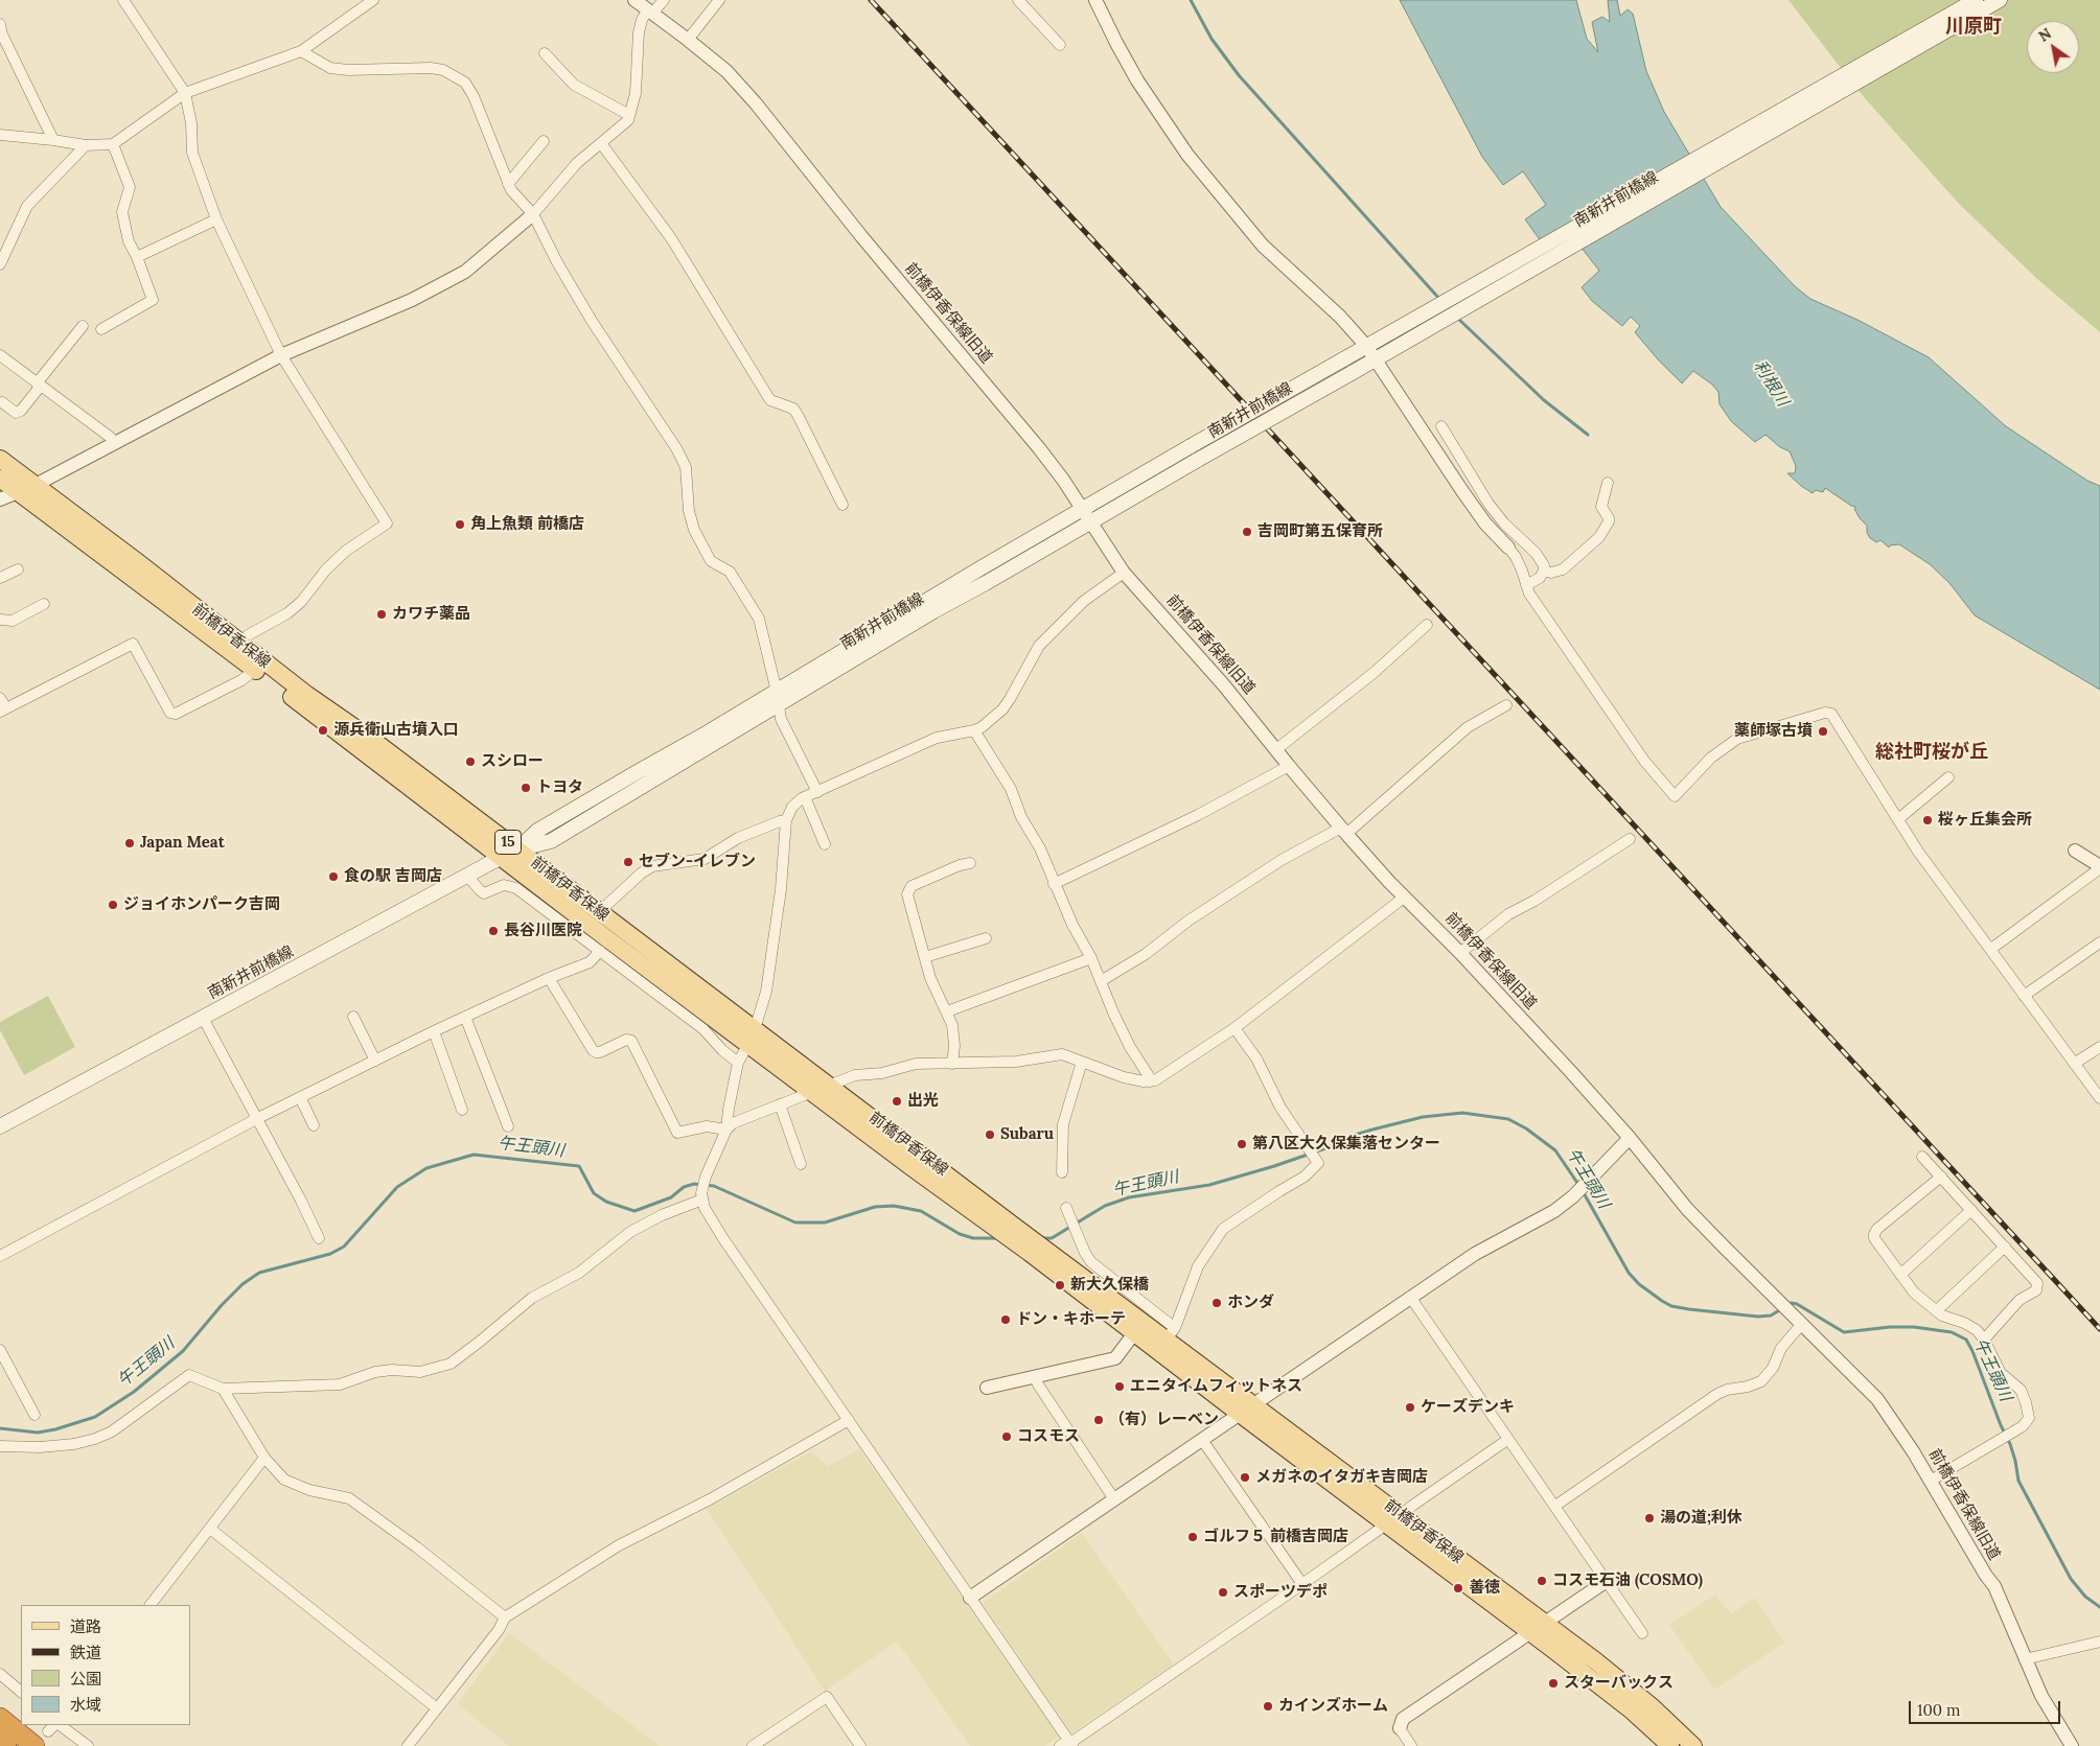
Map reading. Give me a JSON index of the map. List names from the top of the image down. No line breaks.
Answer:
{"streets":{"main road":["南新井前橋線","前橋伊香保線","15"],"street":["前橋伊香保線旧道"]},"crossings":[["南新井前橋線","前橋伊香保線旧道"],["南新井前橋線","前橋伊香保線"]],"districts":["川原町","総社町桜が丘"],"water":["利根川","午王頭川"],"places":["角上魚類 前橋店","吉岡町第五保育所","カワチ薬品","源兵衛山古墳入口","薬師塚古墳","スシロー","トヨタ","桜ヶ丘集会所","Japan Meat","セブン-イレブン","食の駅 吉岡店","ジョイホンパーク吉岡","長谷川医院","出光","Subaru","第八区大久保集落センター","新大久保橋","ホンダ","ドン・キホーテ","エニタイムフィットネス","ケーズデンキ","（有）レーベン","コスモス","メガネのイタガキ吉岡店","湯の道;利休","ゴルフ５ 前橋吉岡店","コスモ石油 (COSMO)","善徳","スポーツデポ","スターバックス","カインズホーム"],"legend":["道路","鉄道","公園","水域"],"scale_bar":"100 m","north":"top left"}
